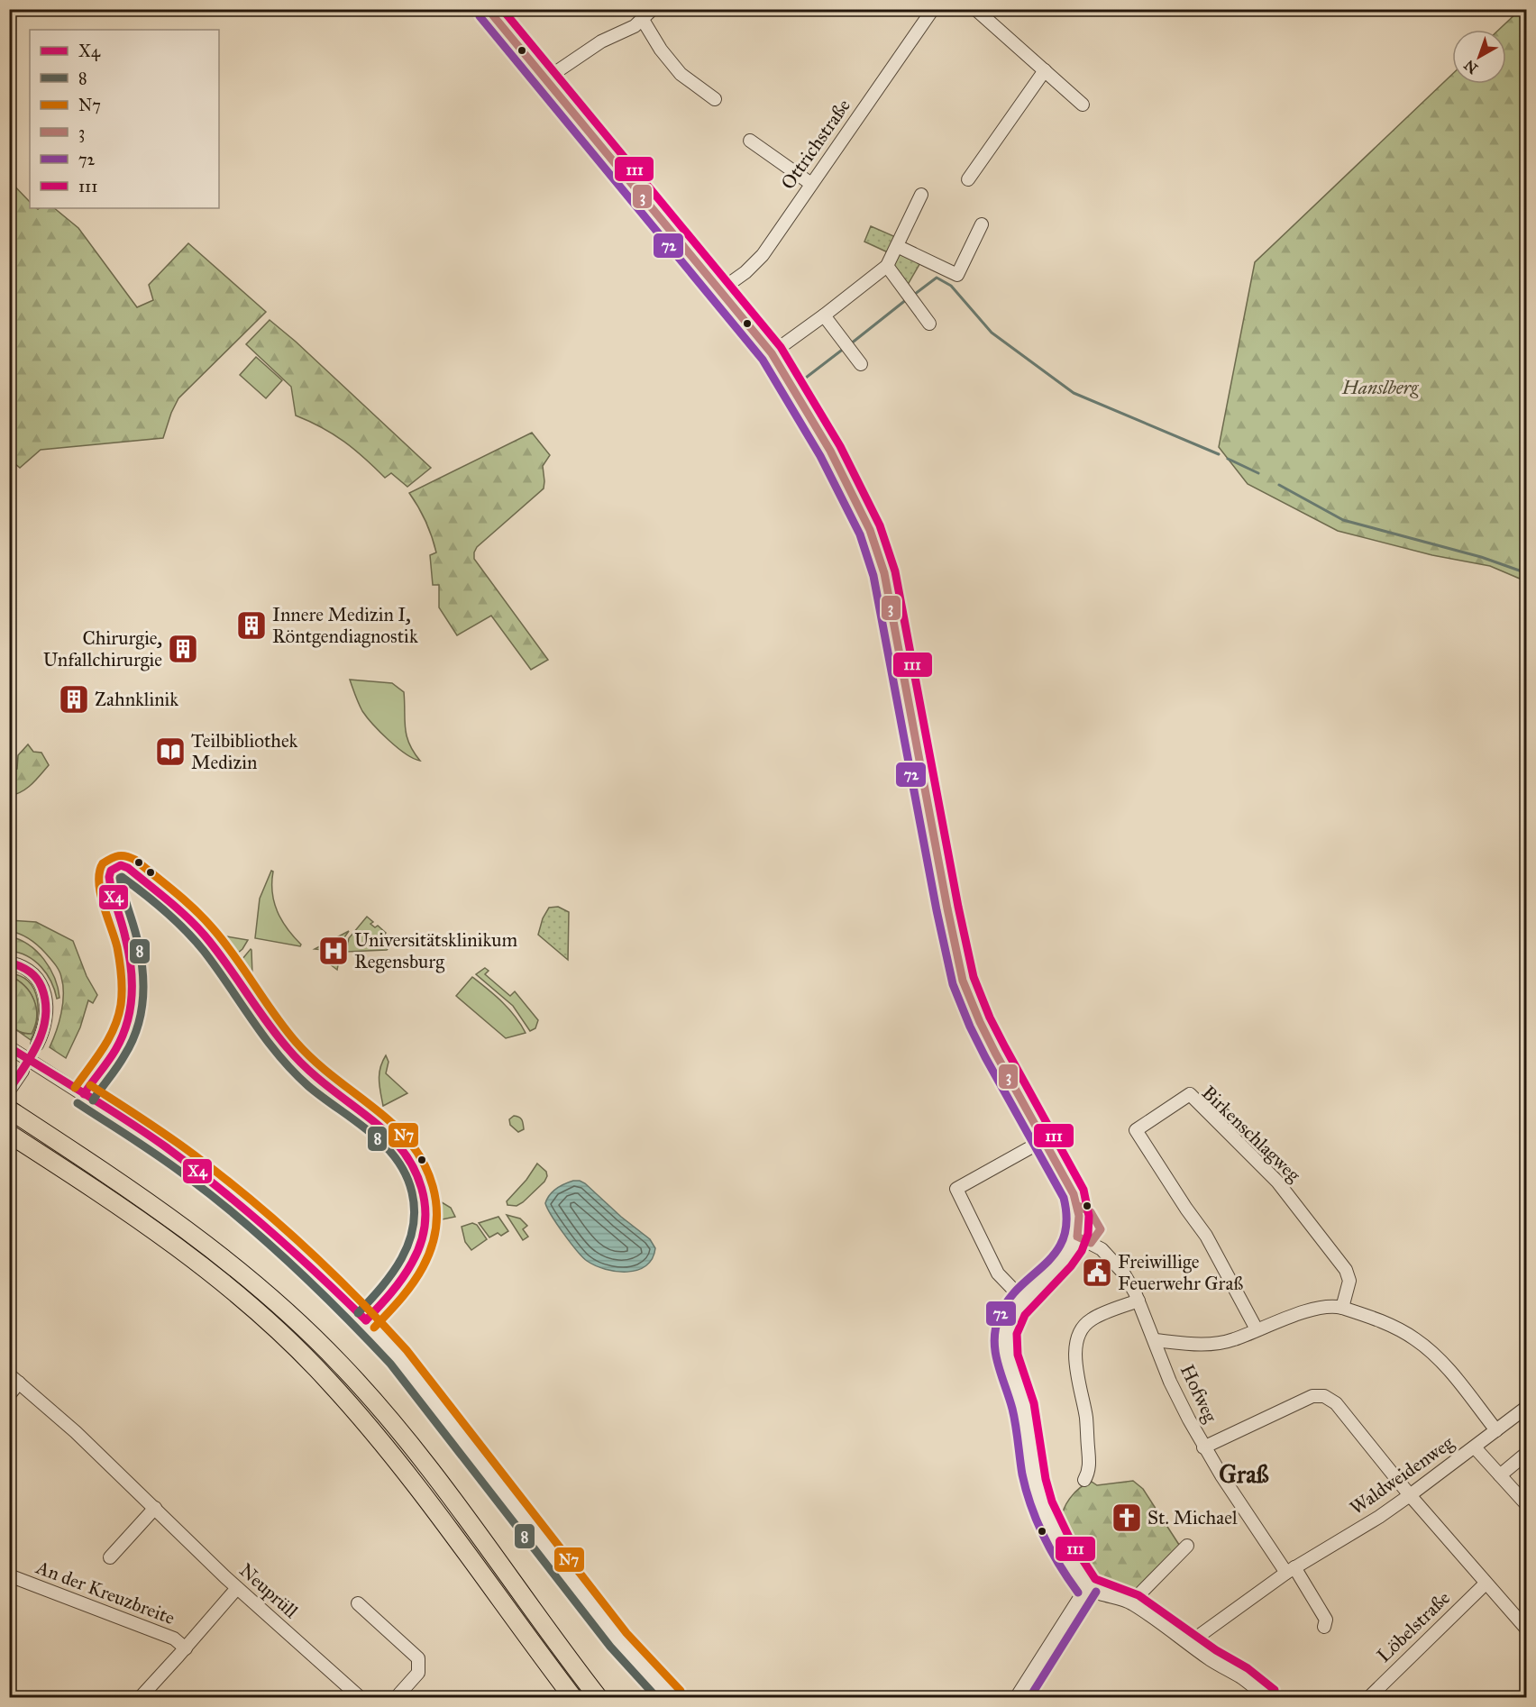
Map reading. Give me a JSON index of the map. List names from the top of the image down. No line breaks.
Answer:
{"streets":{"street":["Ottrichstraße","Birkenschlagweg","Hofweg","Waldweidenweg","Neuprüll","An der Kreuzbreite","Löbelstraße"]},"crossings":[["Hofweg","Waldweidenweg"]],"districts":["Graß"],"parks":["Hanslberg"],"places":{"building":["Innere Medizin I, Röntgendiagnostik","Chirurgie, Unfallchirurgie","Zahnklinik"],"library":["Teilbibliothek Medizin"],"hospital":["Universitätsklinikum Regensburg"],"public building":["Freiwillige Feuerwehr Graß"],"church":["St. Michael"]},"lines":["transit line 3","transit line 111","transit line 72","transit line N7","transit line X4","transit line 8"],"legend":["X4","8","N7","3","72","111"],"north":"bottom left"}
